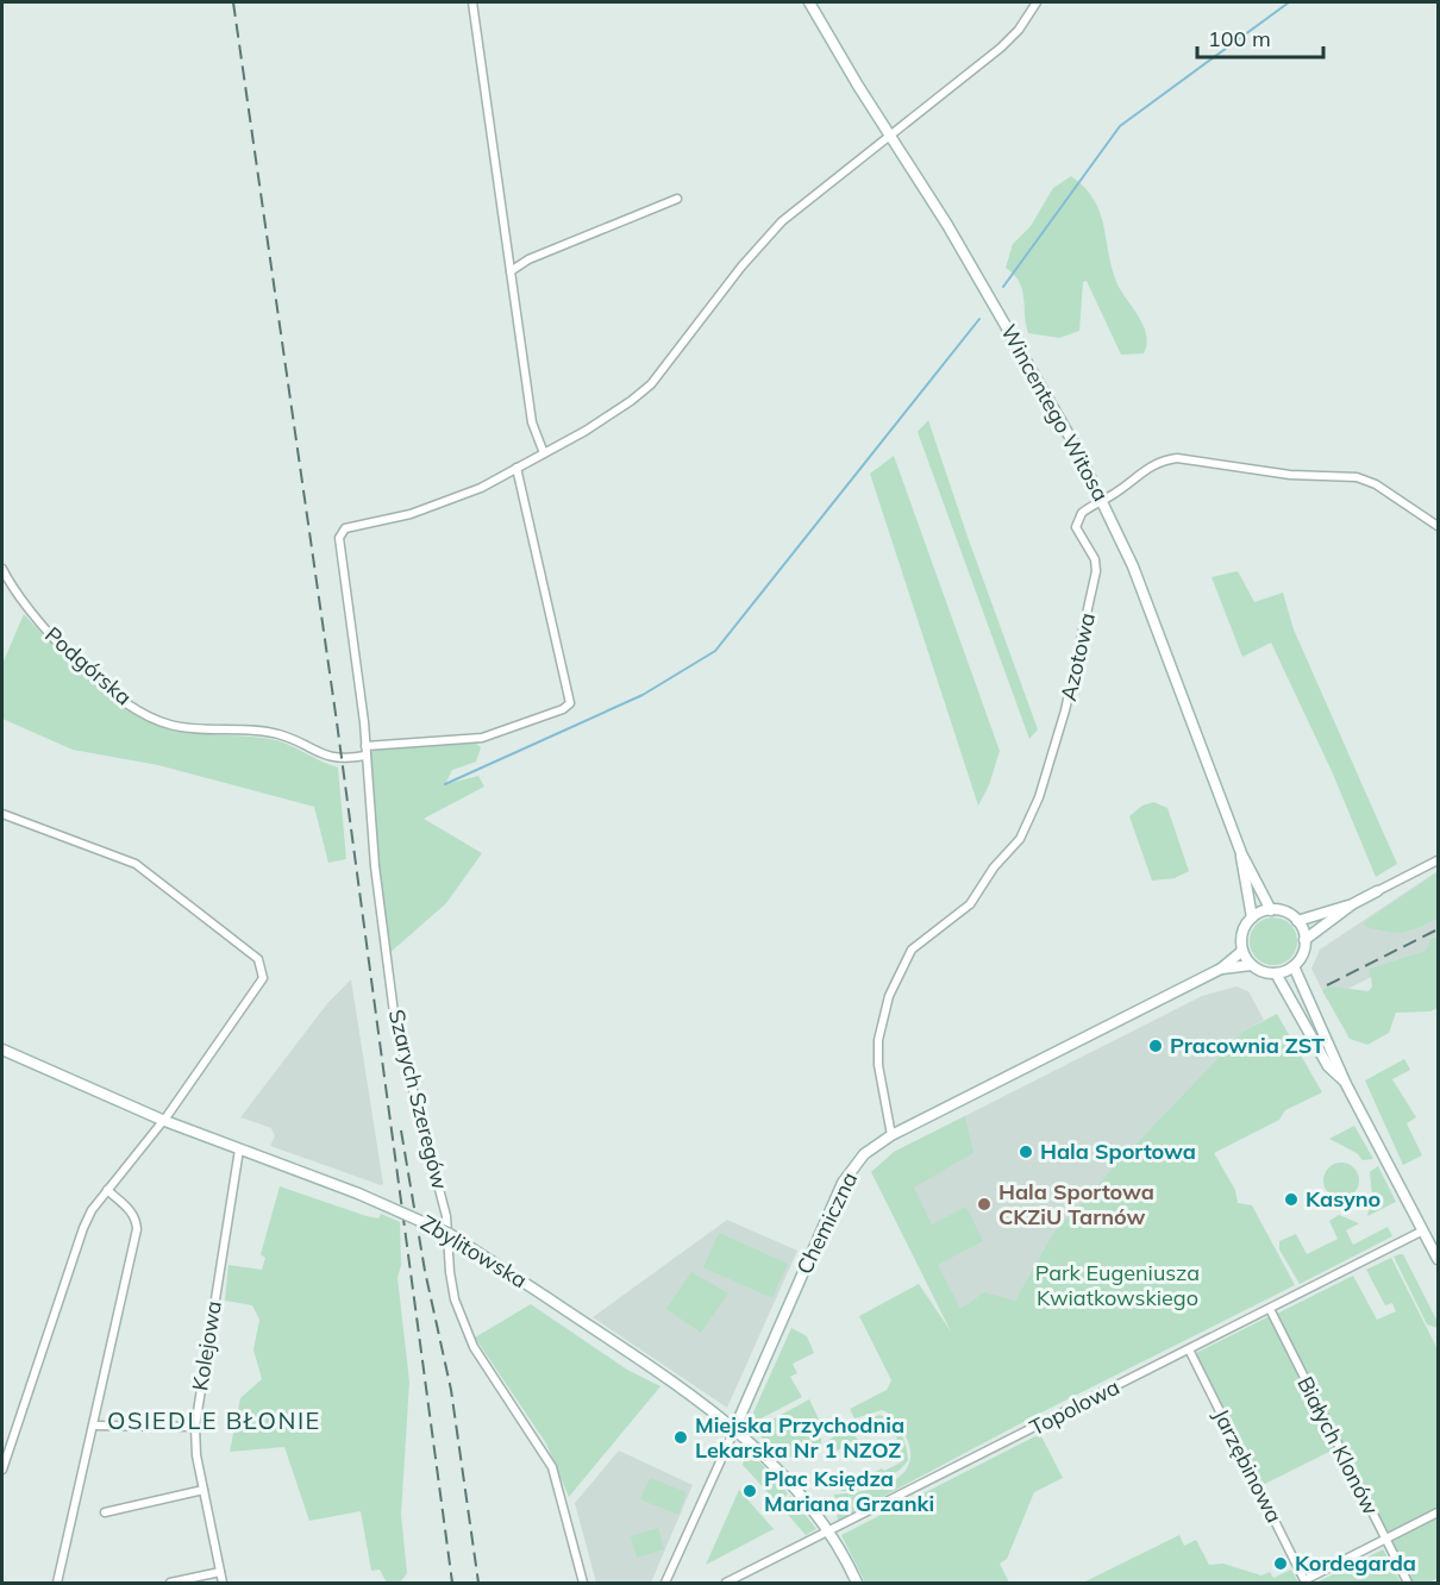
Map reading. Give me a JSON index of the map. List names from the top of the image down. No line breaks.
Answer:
{"streets":{"street":["Wincentego Witosa","Azotowa","Podgórska","Szarych Szeregów","Chemiczna","Zbylitowska","Kolejowa","Topolowa","Białych Klonów","Jarzębinowa"]},"crossings":[["Wincentego Witosa","Azotowa"],["Wincentego Witosa","Chemiczna"],["Azotowa","Chemiczna"],["Podgórska","Szarych Szeregów"],["Chemiczna","Zbylitowska"],["Zbylitowska","Kolejowa"],["Zbylitowska","Topolowa"],["Topolowa","Białych Klonów"],["Topolowa","Jarzębinowa"]],"districts":["OSIEDLE BŁONIE"],"parks":["Park Eugeniusza Kwiatkowskiego"],"places":["Pracownia ZST","Hala Sportowa","Kasyno","Hala Sportowa CKZiU Tarnów","Miejska Przychodnia Lekarska Nr 1 NZOZ","Plac Księdza Mariana Grzanki","Kordegarda"],"scale_bar":"100 m"}
